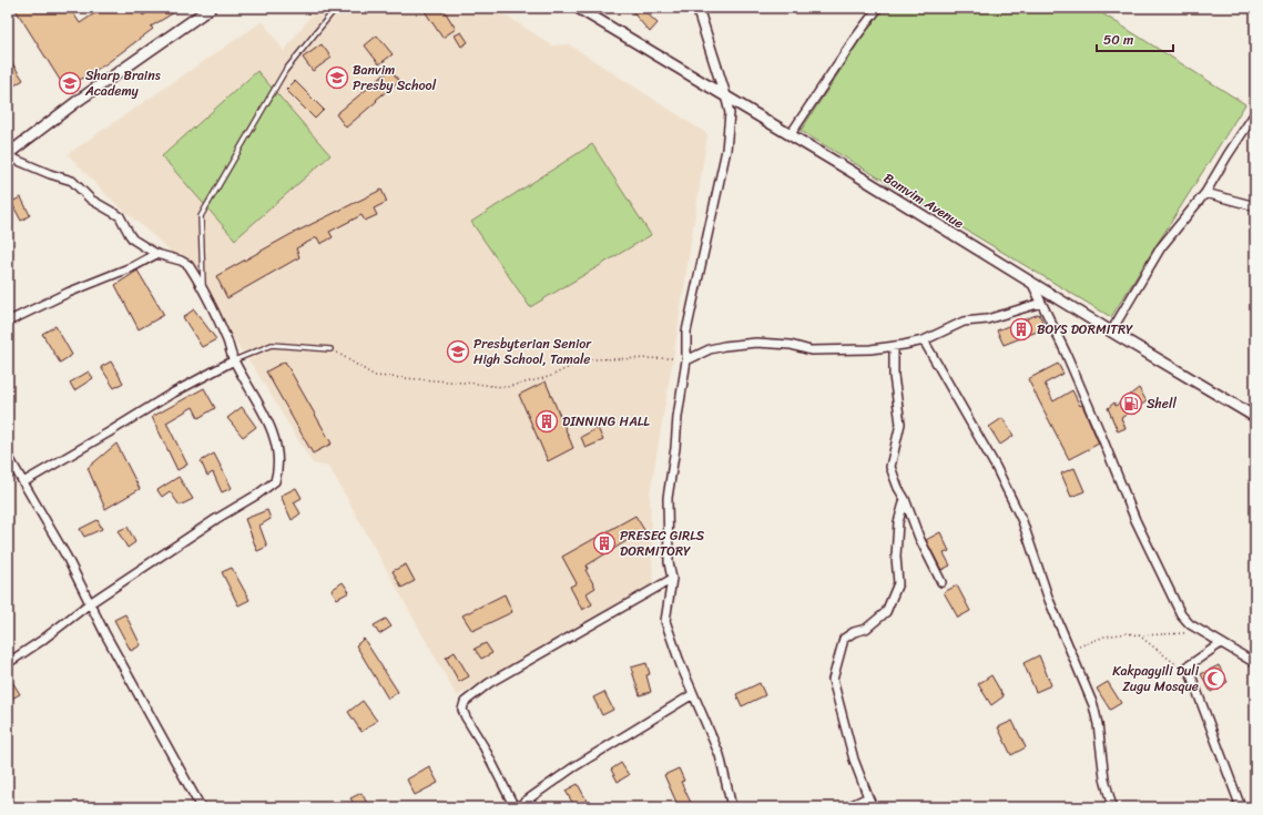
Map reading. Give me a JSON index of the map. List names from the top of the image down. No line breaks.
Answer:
{"streets":{"street":["Bamvim Avenue"]},"places":{"school or university":["Banvim Presby School","Sharp Brains Academy","Presbyterian Senior High School, Tamale"],"building":["BOYS DORMITRY","DINNING HALL","PRESEC GIRLS DORMITORY"],"fuel station":["Shell"],"mosque":["Kakpagyili Duli Zugu Mosque"]},"scale_bar":"50 m"}
